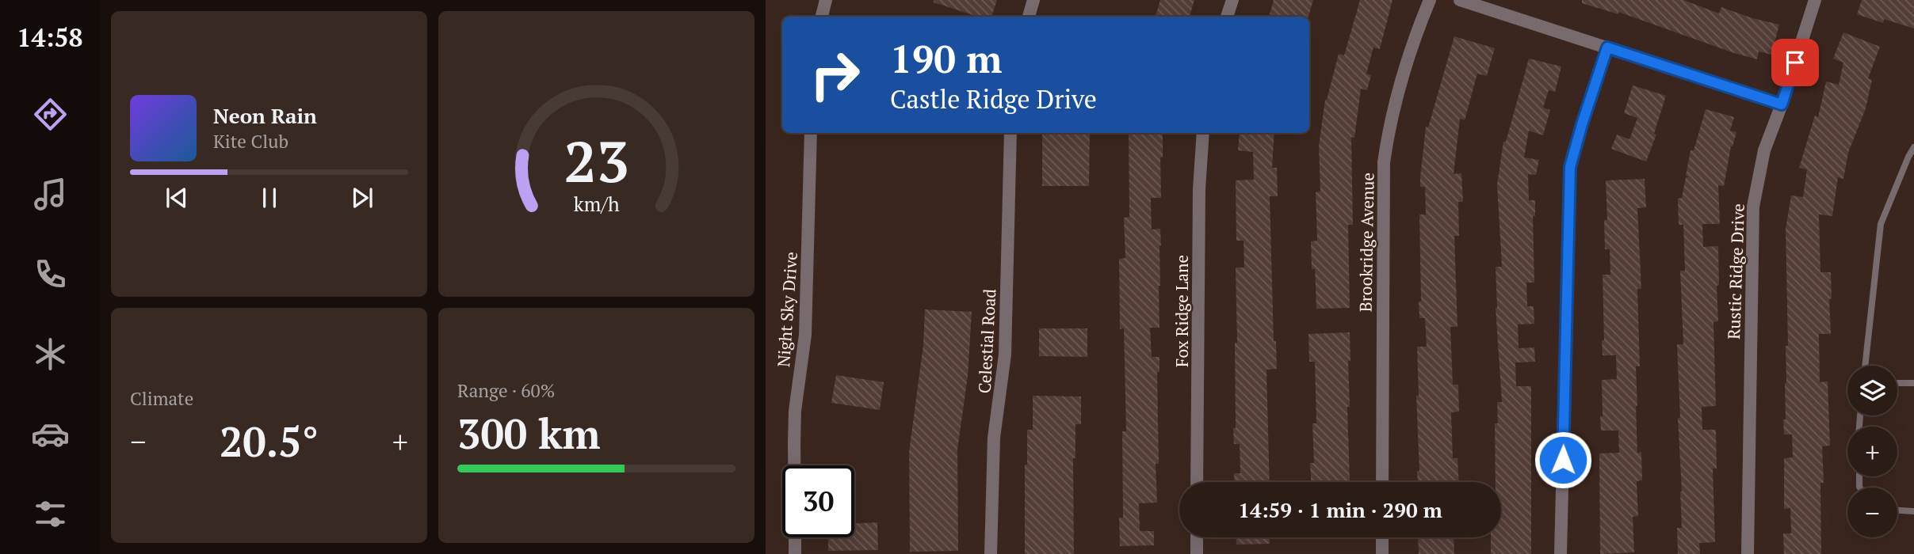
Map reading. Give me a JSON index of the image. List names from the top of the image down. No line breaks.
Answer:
{"streets":{"street":["Brookridge Avenue","Rustic Ridge Drive","Night Sky Drive","Fox Ridge Lane","Celestial Road"]},"page":{"tabs":"14:58","turn":["190 m","Castle Ridge Drive"],"song":["Neon Rain","Kite Club"],"tile":["Climate",["Range · 60%","300 km"]],"map_buttons":["+","−"],"heat":["−","20.5°","+"],"limit":"30","trip":"14:59 · 1 min · 290 m","gauge":["23","km/h"]}}
